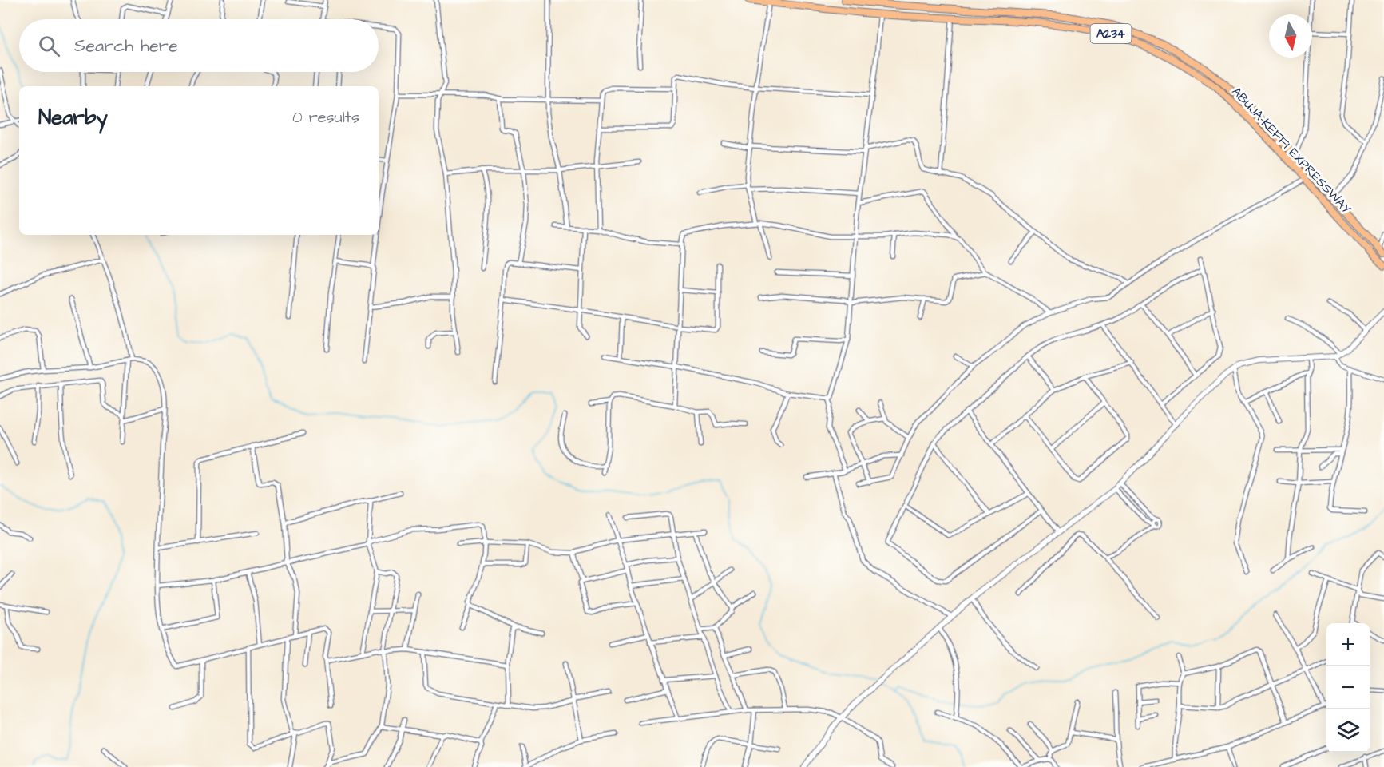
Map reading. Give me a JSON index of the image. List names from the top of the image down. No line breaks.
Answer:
{"streets":{"highway":["A234","ABUJA-KEFFI EXPRESSWAY"]},"north":"bottom","page":{"search":"Search here","heading":["Nearby","0 results"],"map_buttons":["+","−"]}}
